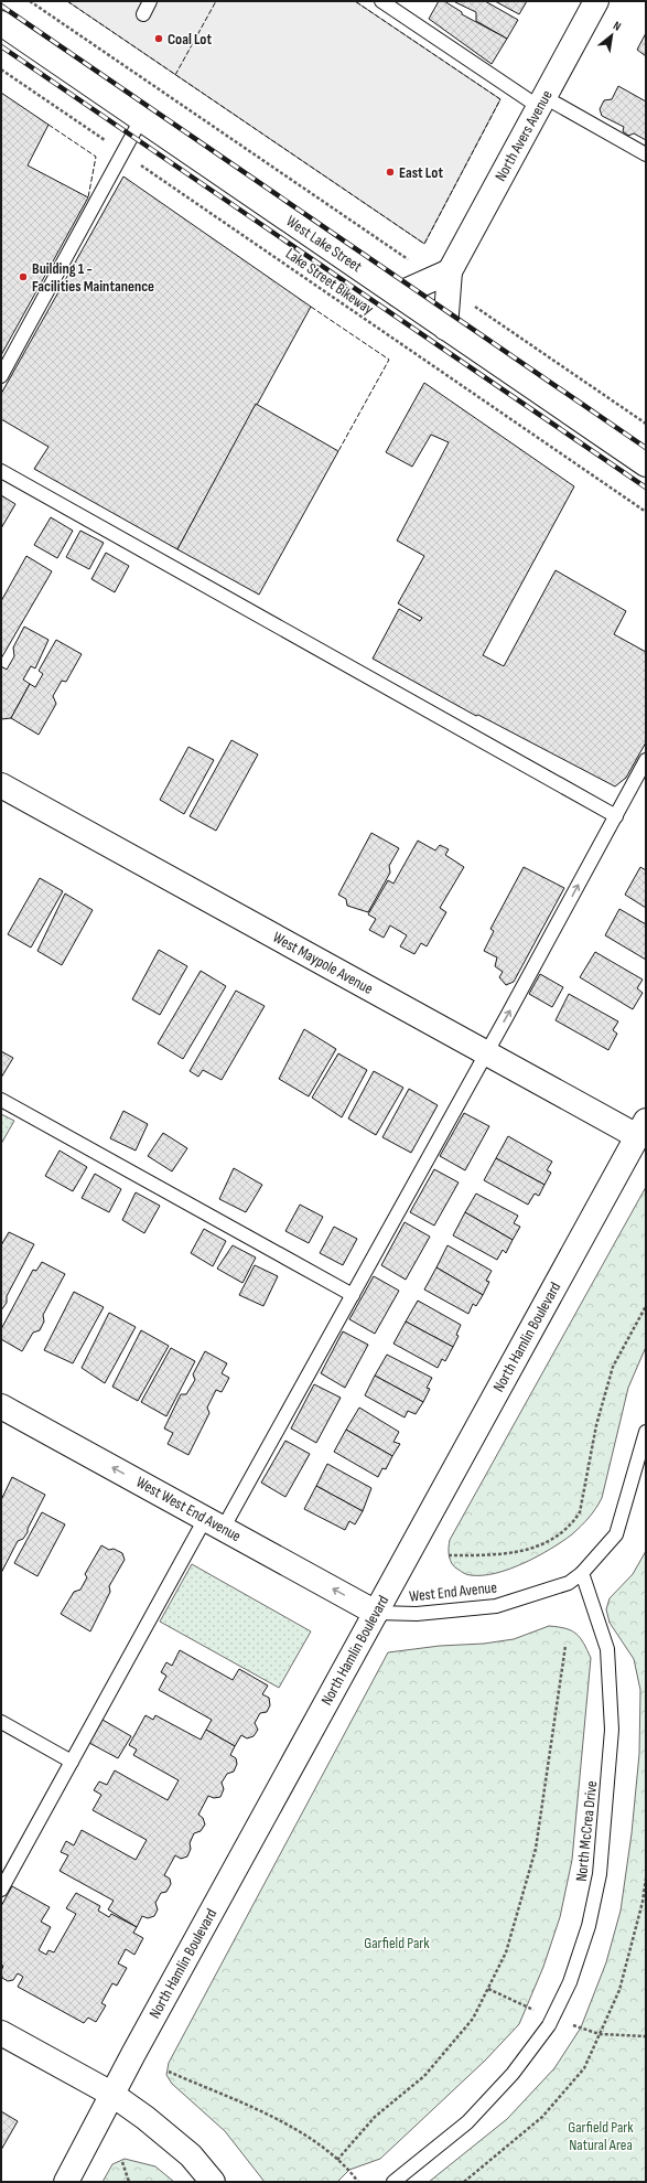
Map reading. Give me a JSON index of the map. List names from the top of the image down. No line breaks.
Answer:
{"streets":{"street":["North Avers Avenue","West Lake Street","West Maypole Avenue","North Hamlin Boulevard","West West End Avenue"],"lane":["West End Avenue","North McCrea Drive"],"path":["Lake Street Bikeway"]},"crossings":[["North Avers Avenue","West Lake Street"],["West Maypole Avenue","North Hamlin Boulevard"],["North Hamlin Boulevard","West West End Avenue"],["North Hamlin Boulevard","West End Avenue"],["West West End Avenue","West End Avenue"],["West End Avenue","North McCrea Drive"]],"one_way":["West West End Avenue"],"parks":["Garfield Park","Garfield Park Natural Area"],"places":["Coal Lot","East Lot","Building 1 - Facilities Maintanence"],"north":"top right"}
